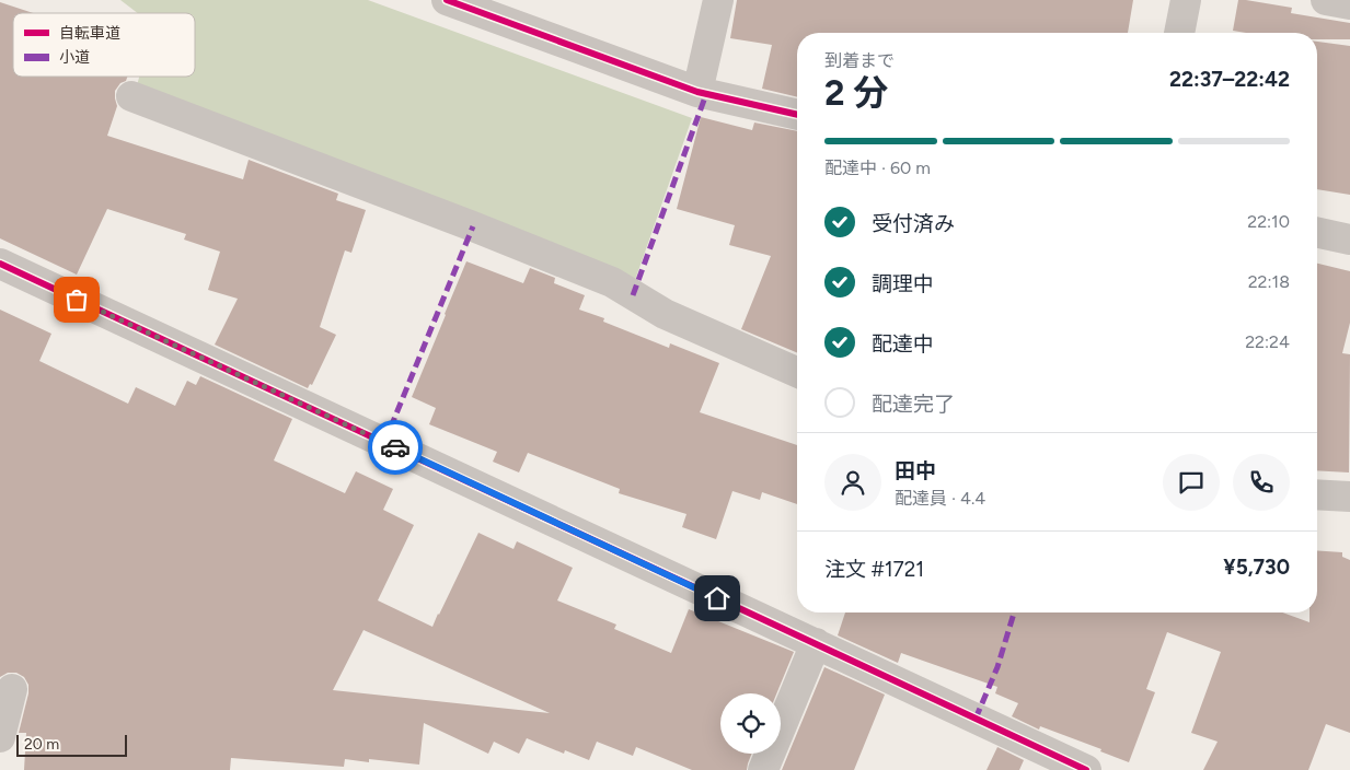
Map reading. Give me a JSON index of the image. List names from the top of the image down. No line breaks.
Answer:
{"legend":["自転車道","小道"],"scale_bar":"20 m","page":{"heading":["2 分","到着まで","22:37–22:42"],"panel":["田中","配達員 · 4.4","注文 #1721","¥5,730"],"bar":"配達中 · 60 m","list":[["受付済み","22:10"],["調理中","22:18"],["配達中","22:24"],"配達完了"],"scale":"20 m"}}
